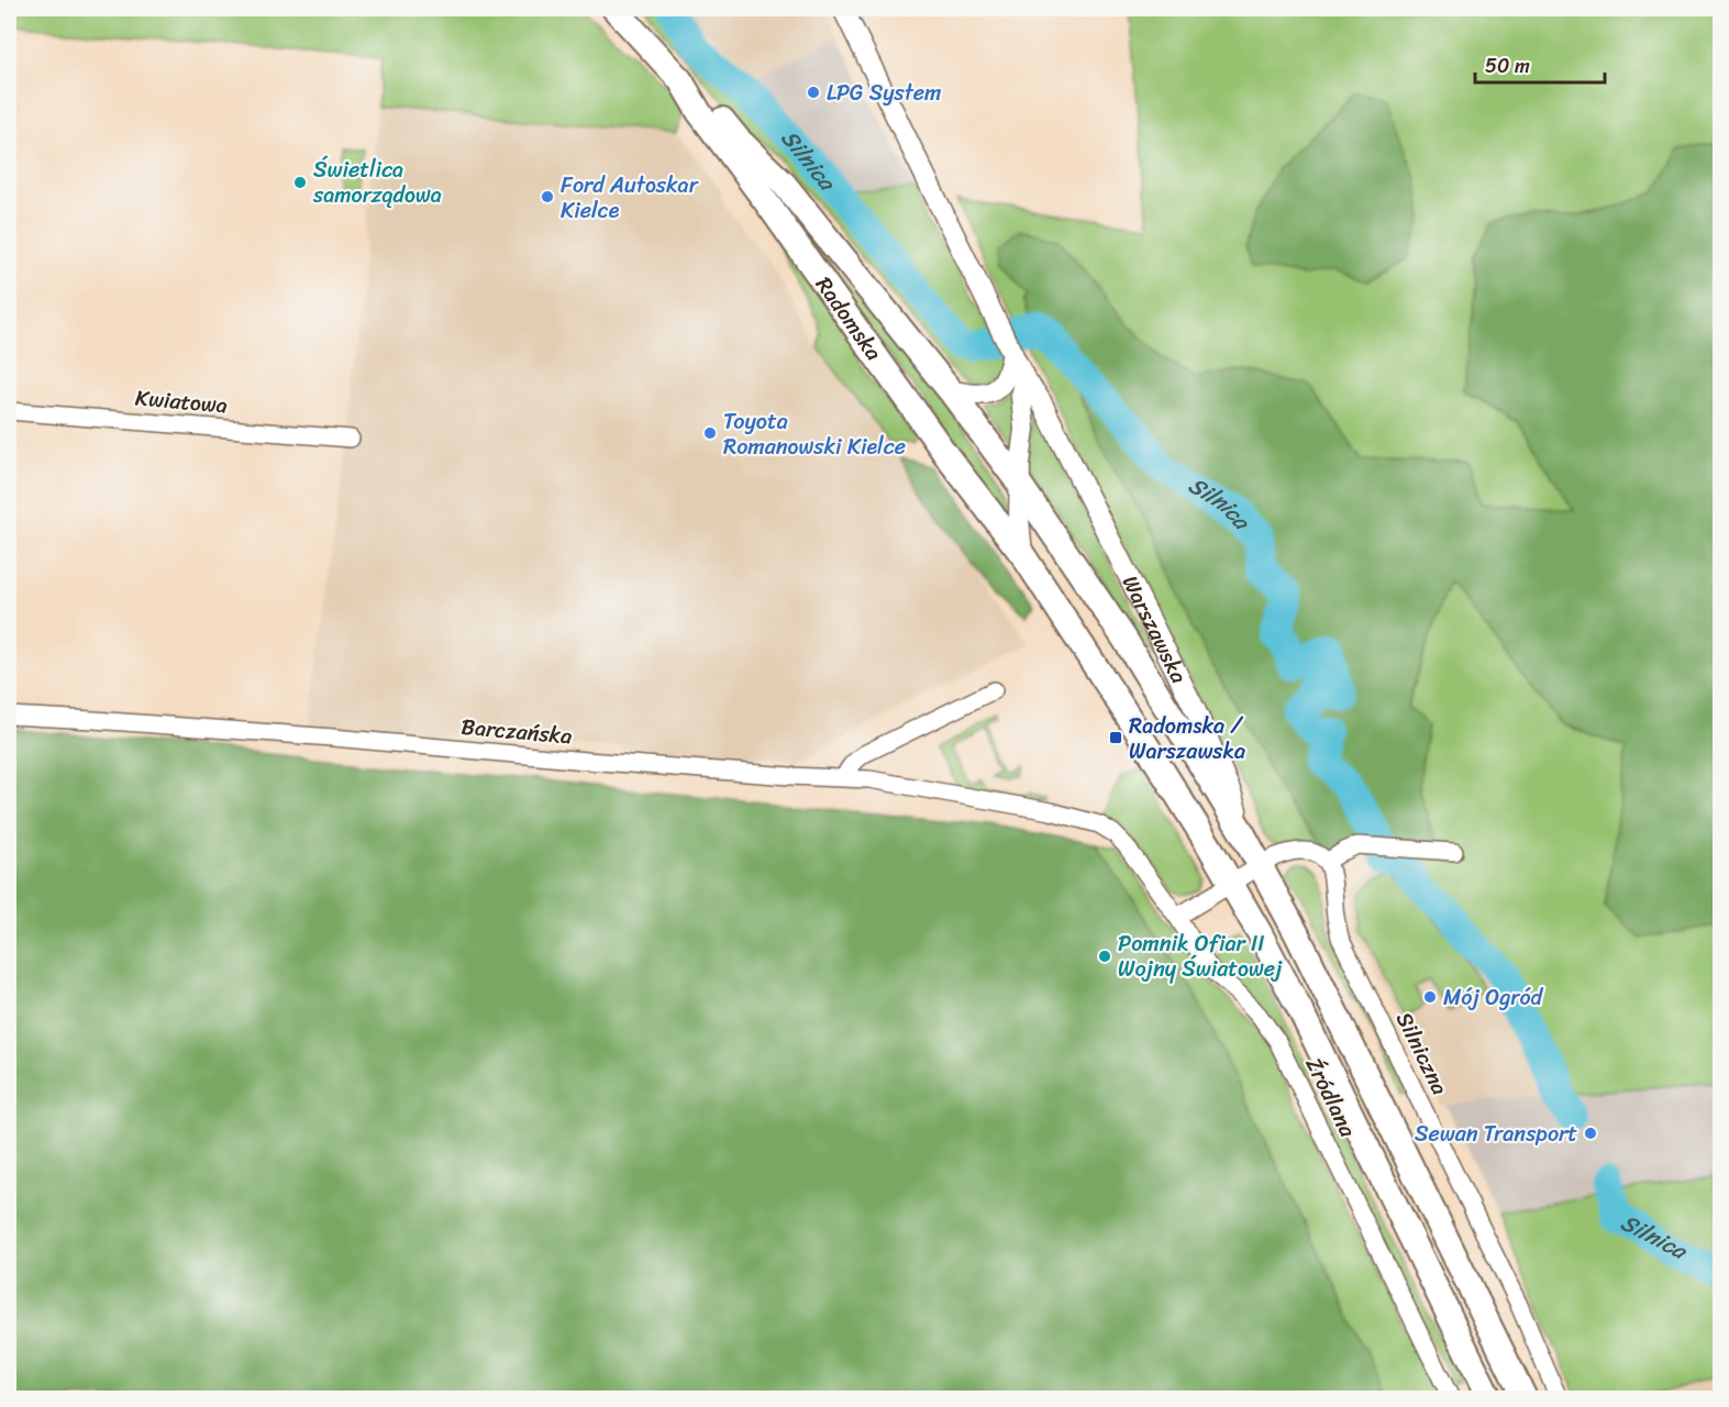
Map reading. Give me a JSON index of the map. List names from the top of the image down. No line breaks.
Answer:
{"streets":{"main road":["Radomska","Warszawska"],"street":["Kwiatowa","Barczańska","Silniczna","Źródlana"]},"crossings":[["Radomska","Warszawska"],["Barczańska","Źródlana"]],"water":["Silnica"],"places":{"other":["LPG System","Świetlica samorządowa","Ford Autoskar Kielce","Toyota Romanowski Kielce","Pomnik Ofiar II Wojny Światowej","Mój Ogród","Sewan Transport"],"transit":["Radomska / Warszawska"]},"scale_bar":"50 m"}
